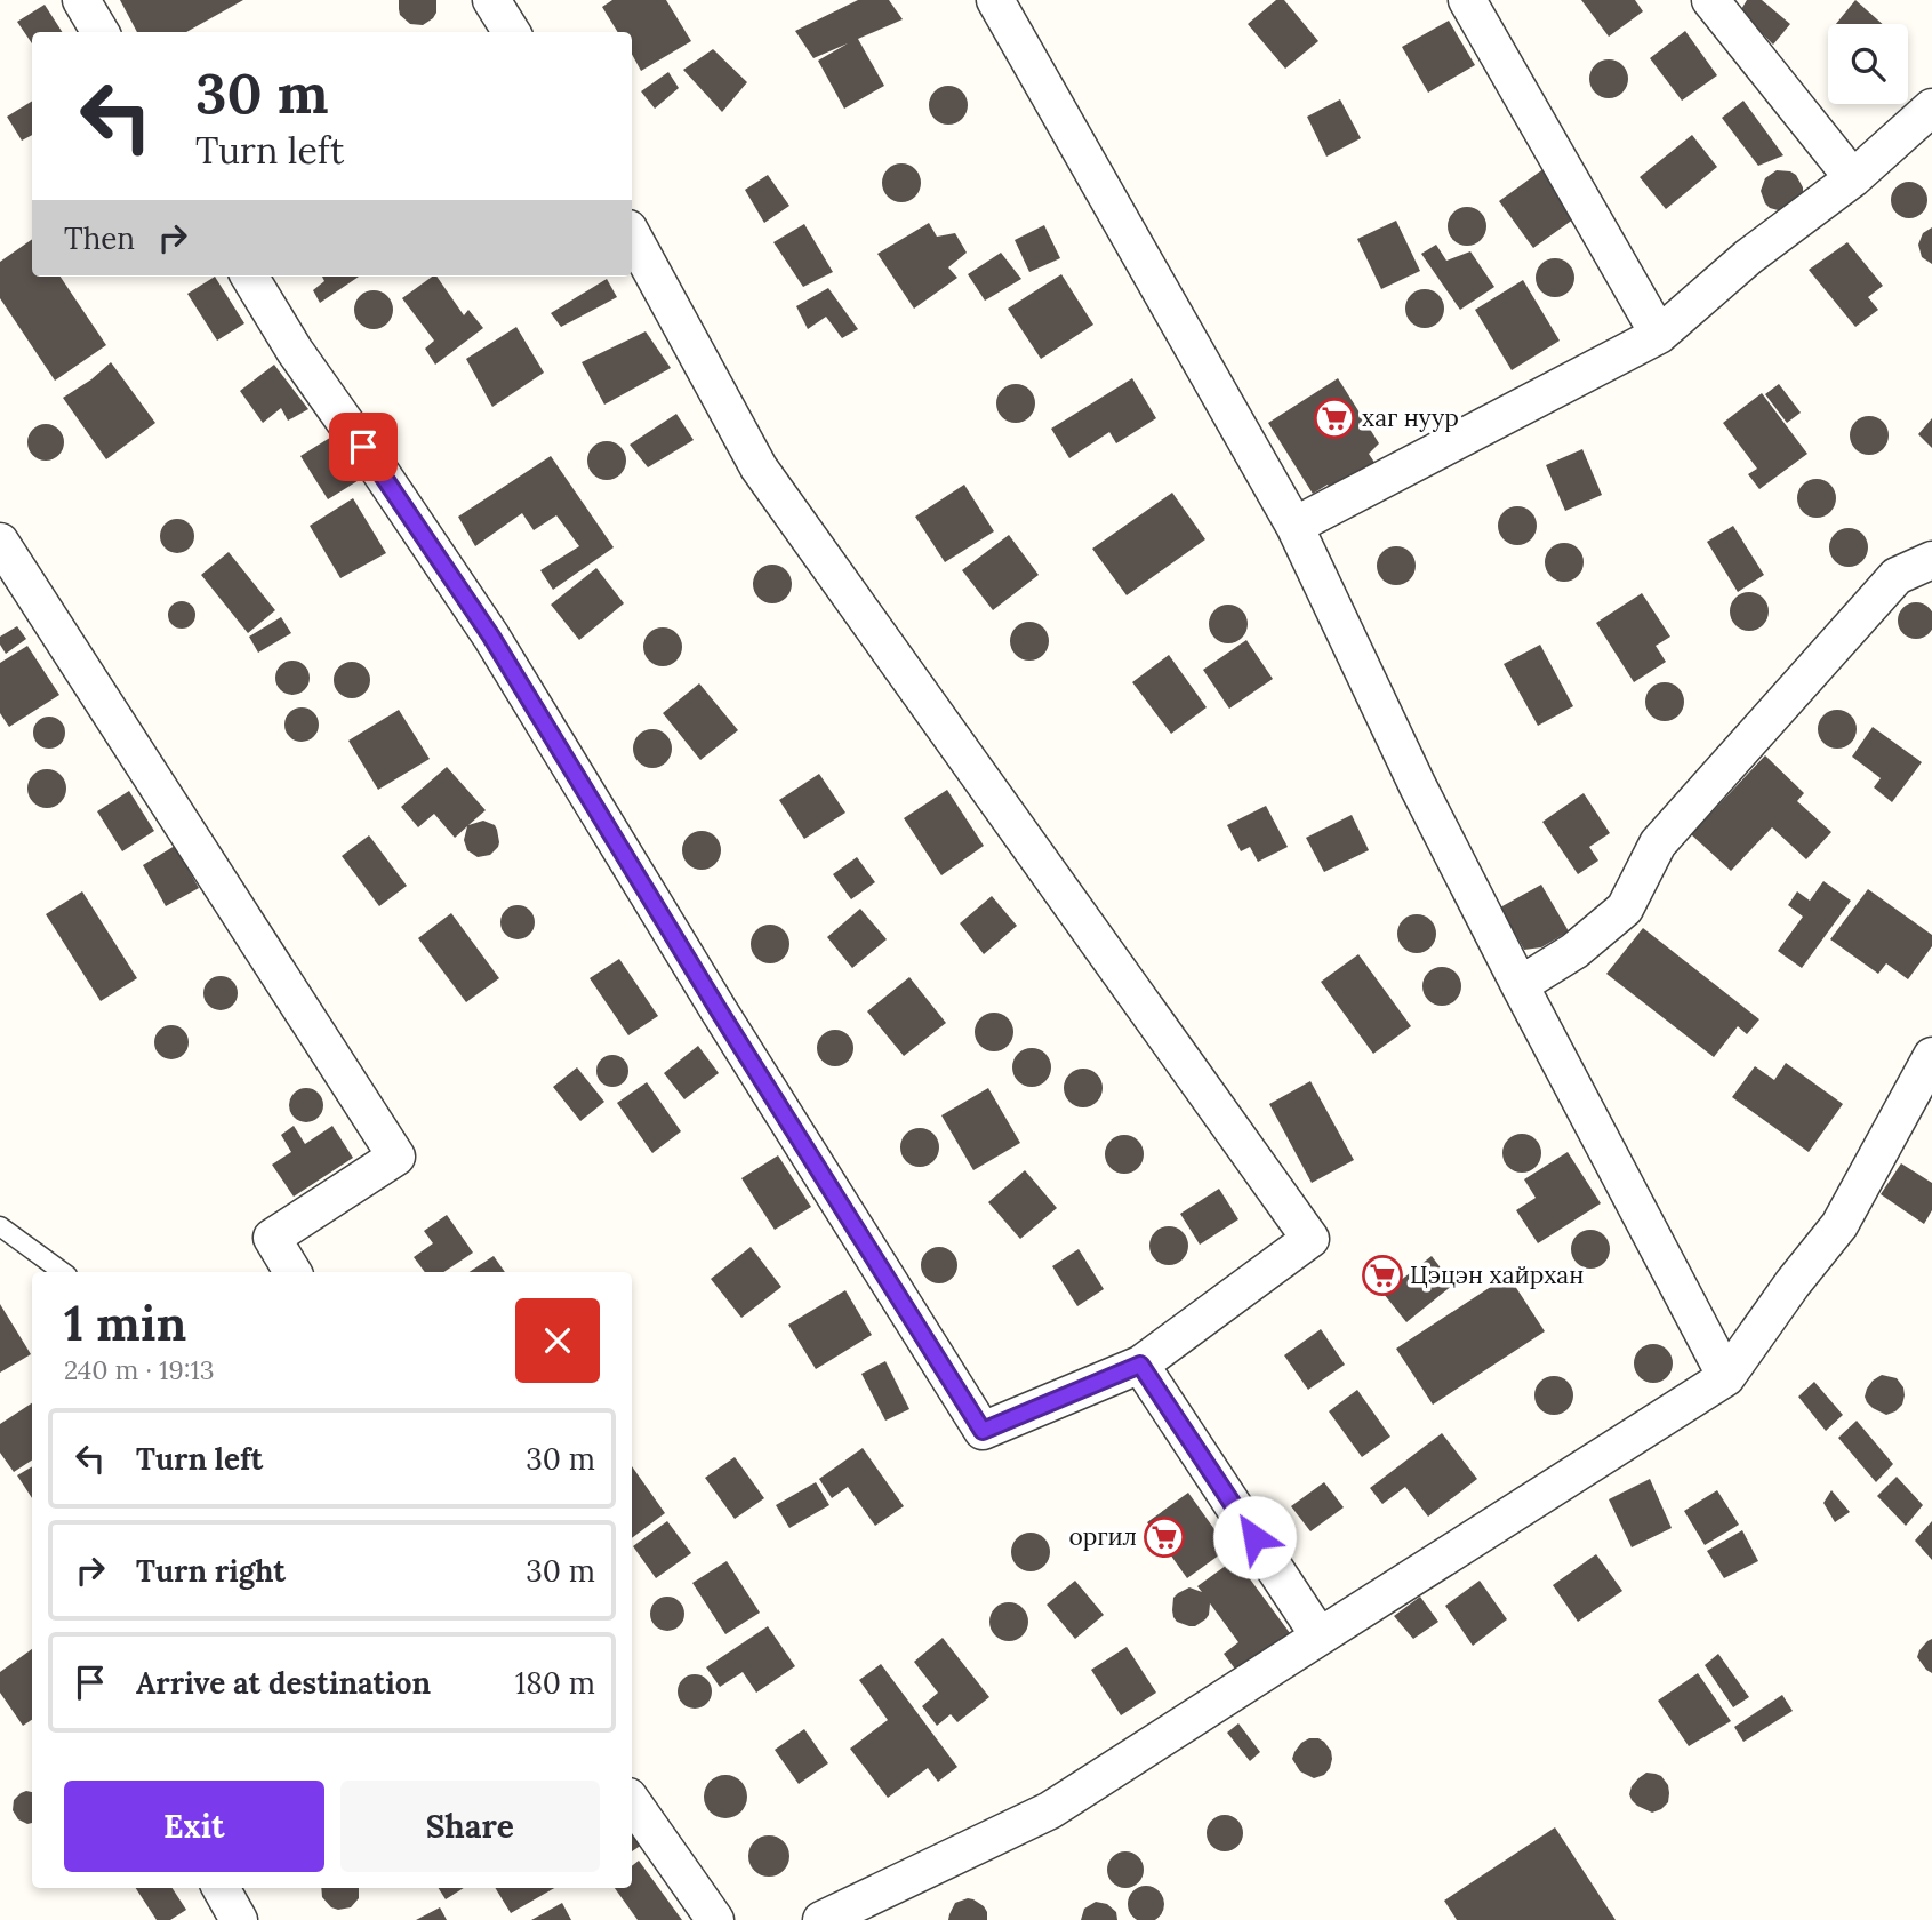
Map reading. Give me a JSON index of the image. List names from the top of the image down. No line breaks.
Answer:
{"places":{"supermarket":["хаг нуур","Цэцэн хайрхан","оргил"]},"page":{"turn":["30 m","Turn left"],"then":"Then","heading":["1 min","240 m · 19:13"],"list":[{"name":"Turn left","value":"30 m"},{"name":"Turn right","value":"30 m"},{"name":"Arrive at destination","value":"180 m"}],"buttons":["Exit","Share"]}}
